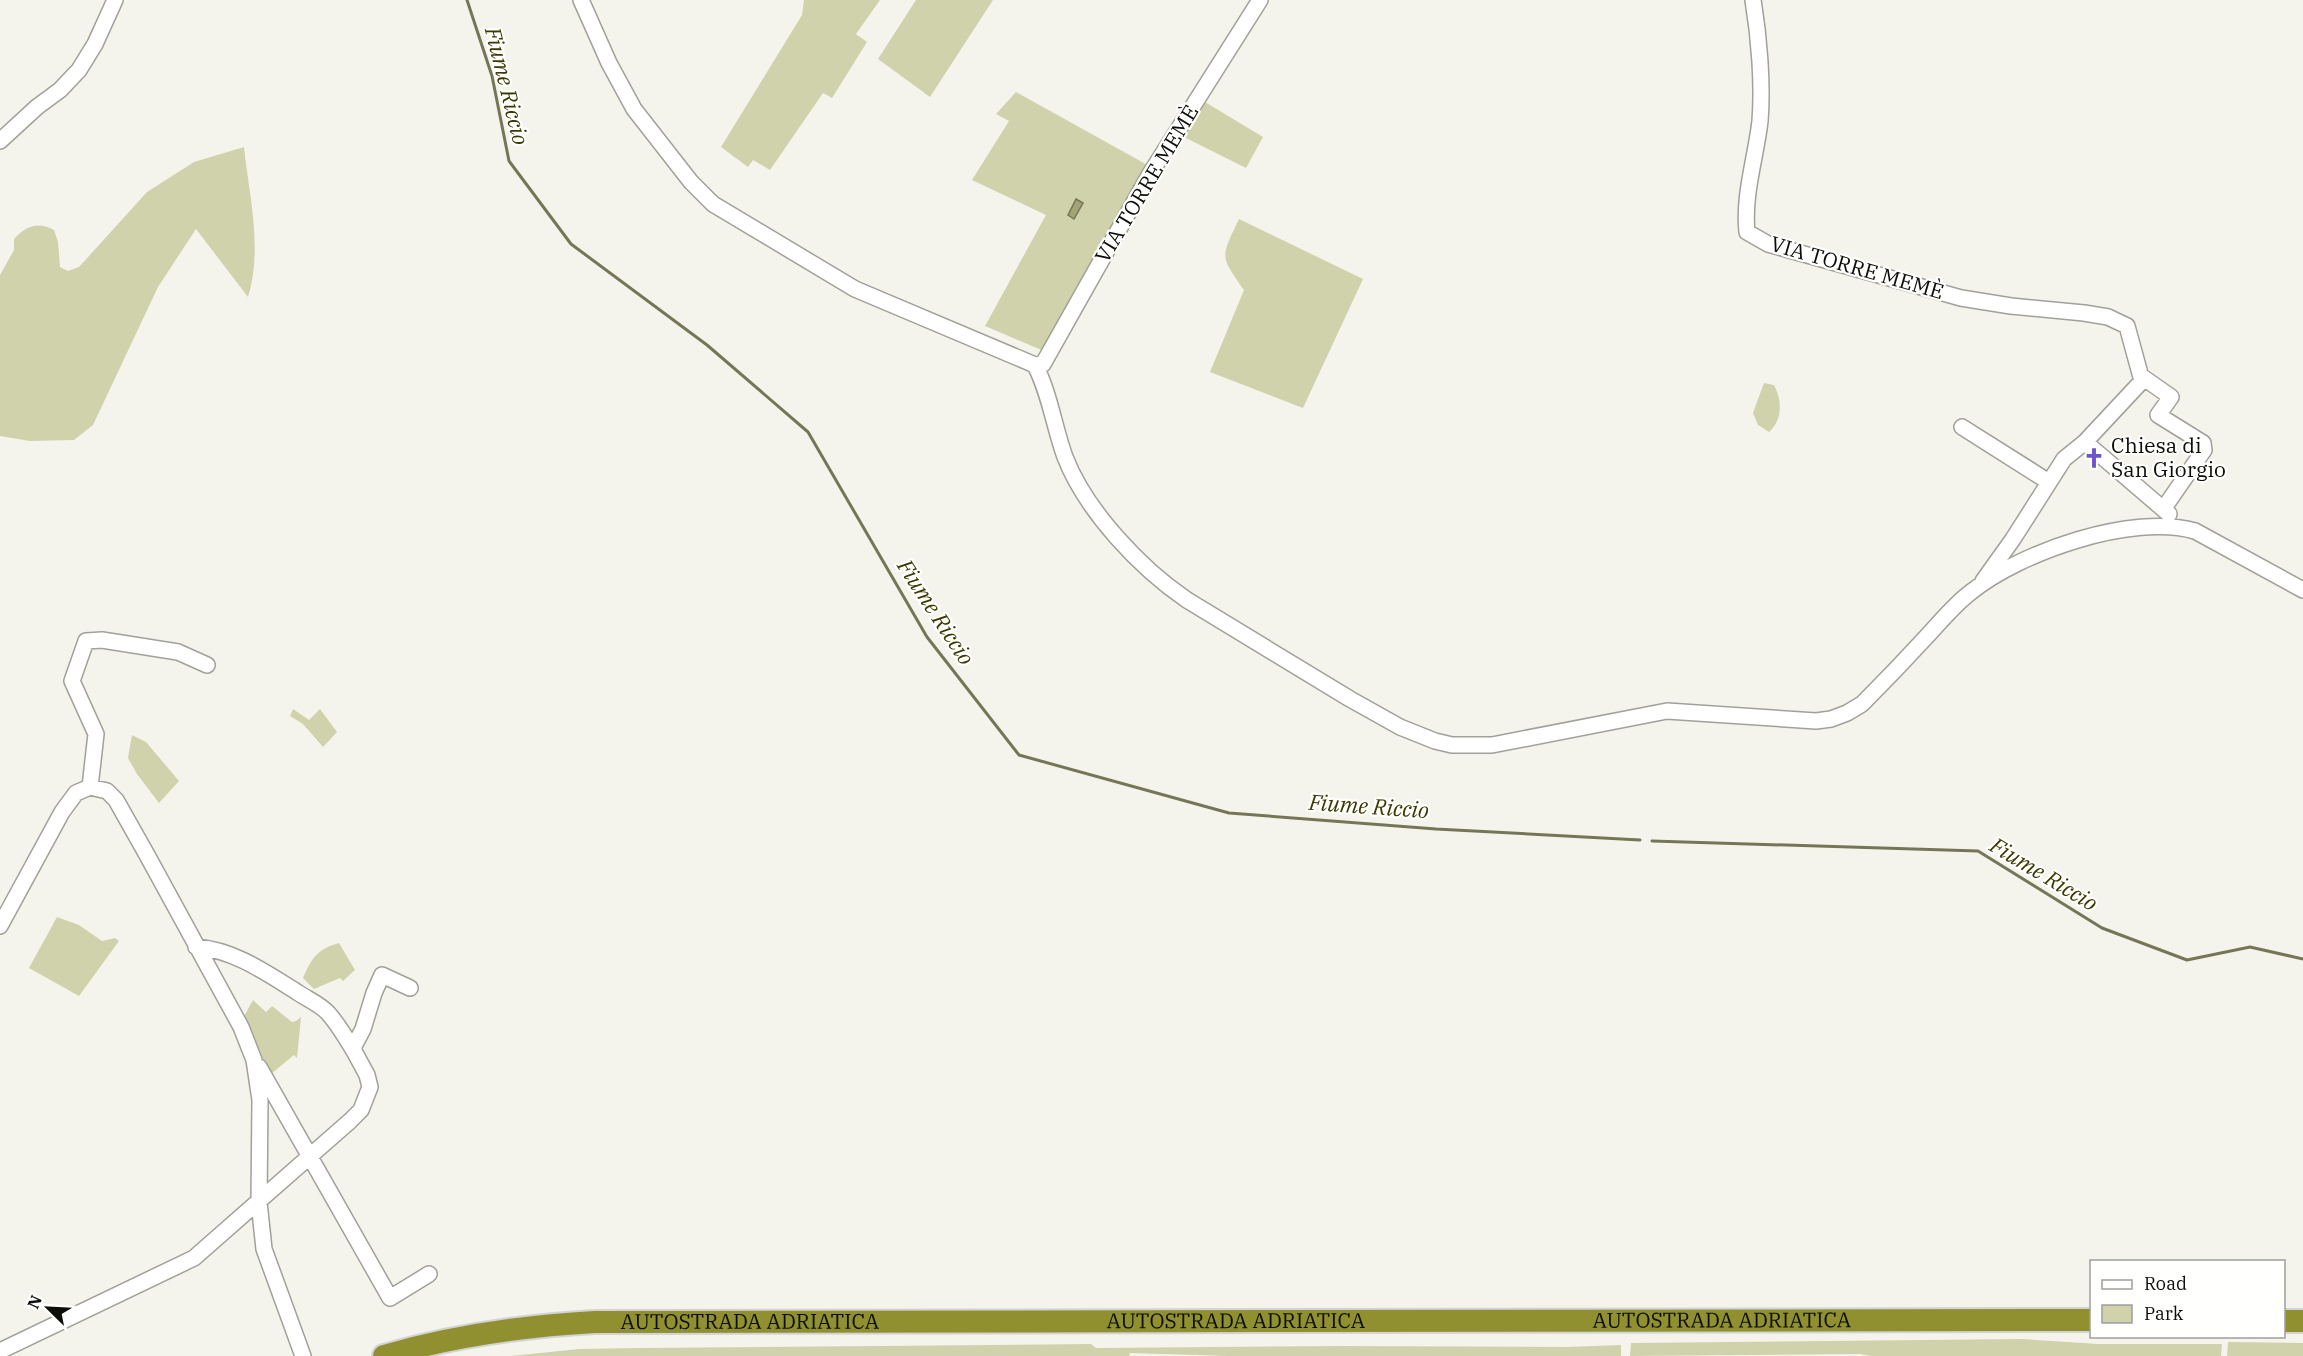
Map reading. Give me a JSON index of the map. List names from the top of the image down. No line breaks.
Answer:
{"streets":{"highway":["AUTOSTRADA ADRIATICA"],"street":["VIA TORRE MEMÈ"]},"water":["Fiume Riccio"],"places":{"church":["Chiesa di San Giorgio"]},"legend":["Road","Park"],"north":"top left"}
